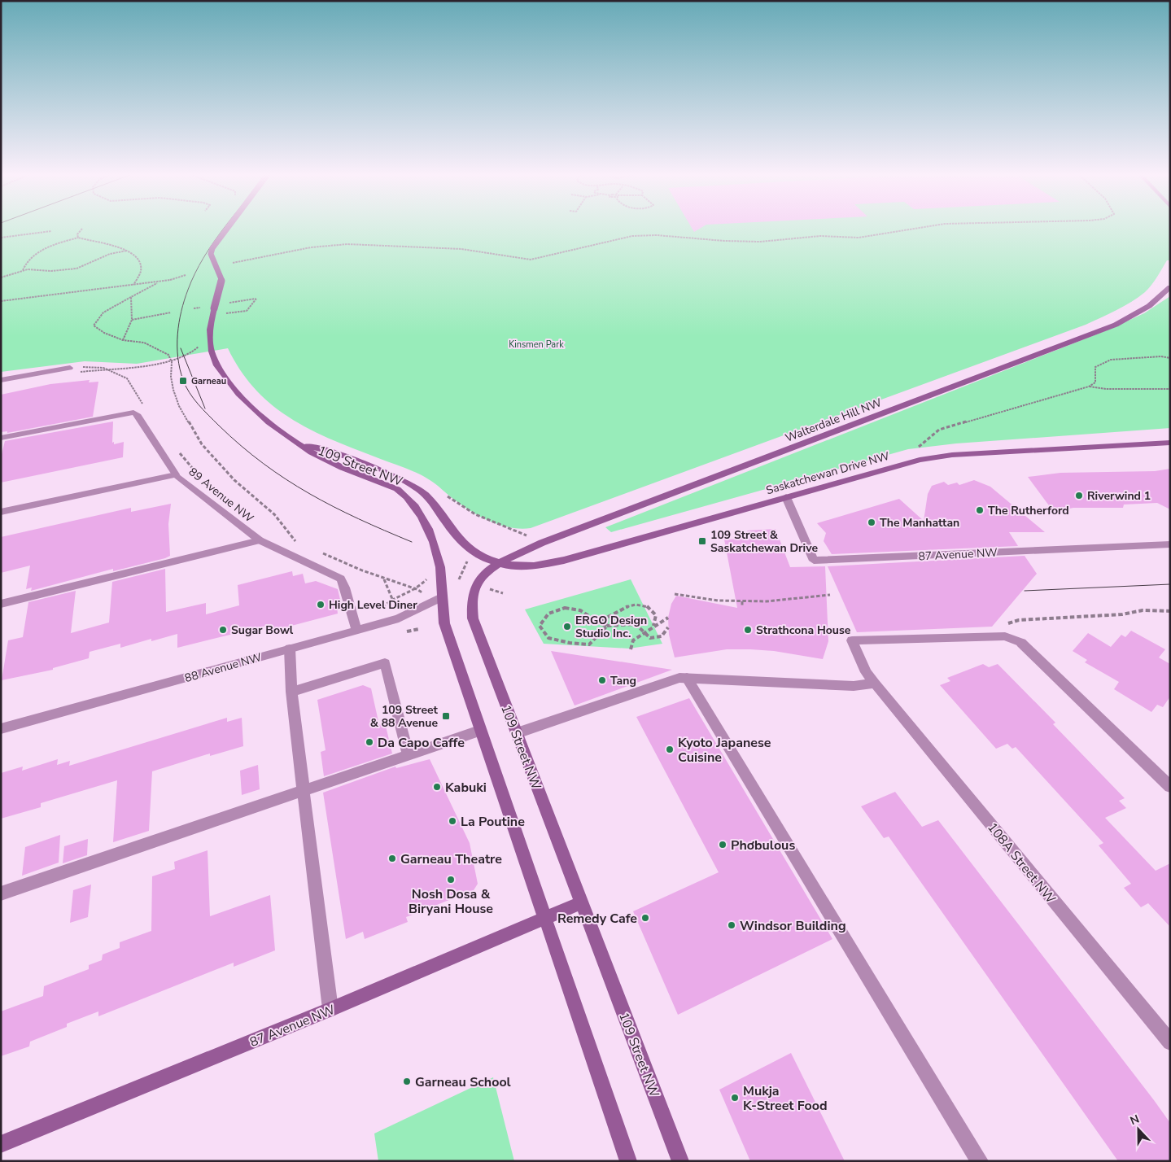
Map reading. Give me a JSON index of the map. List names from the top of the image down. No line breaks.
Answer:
{"streets":{"main road":["Walterdale Hill NW","109 Street NW","Saskatchewan Drive NW","87 Avenue NW"],"street":["89 Avenue NW","88 Avenue NW","108A Street NW"]},"crossings":[["Walterdale Hill NW","109 Street NW"],["Walterdale Hill NW","Saskatchewan Drive NW"],["109 Street NW","Saskatchewan Drive NW"],["109 Street NW","87 Avenue NW"],["109 Street NW","88 Avenue NW"],["Saskatchewan Drive NW","87 Avenue NW"],["89 Avenue NW","88 Avenue NW"]],"parks":["Kinsmen Park"],"places":{"transit":["Garneau","109 Street & Saskatchewan Drive","109 Street & 88 Avenue"],"other":["Riverwind 1","The Rutherford","The Manhattan","High Level Diner","ERGO Design Studio Inc.","Sugar Bowl","Strathcona House","Tang","Da Capo Caffe","Kyoto Japanese Cuisine","Kabuki","La Poutine","Phơbulous","Garneau Theatre","Nosh Dosa & Biryani House","Remedy Cafe","Windsor Building","Garneau School","Mukja K-Street Food"]},"north":"top"}
